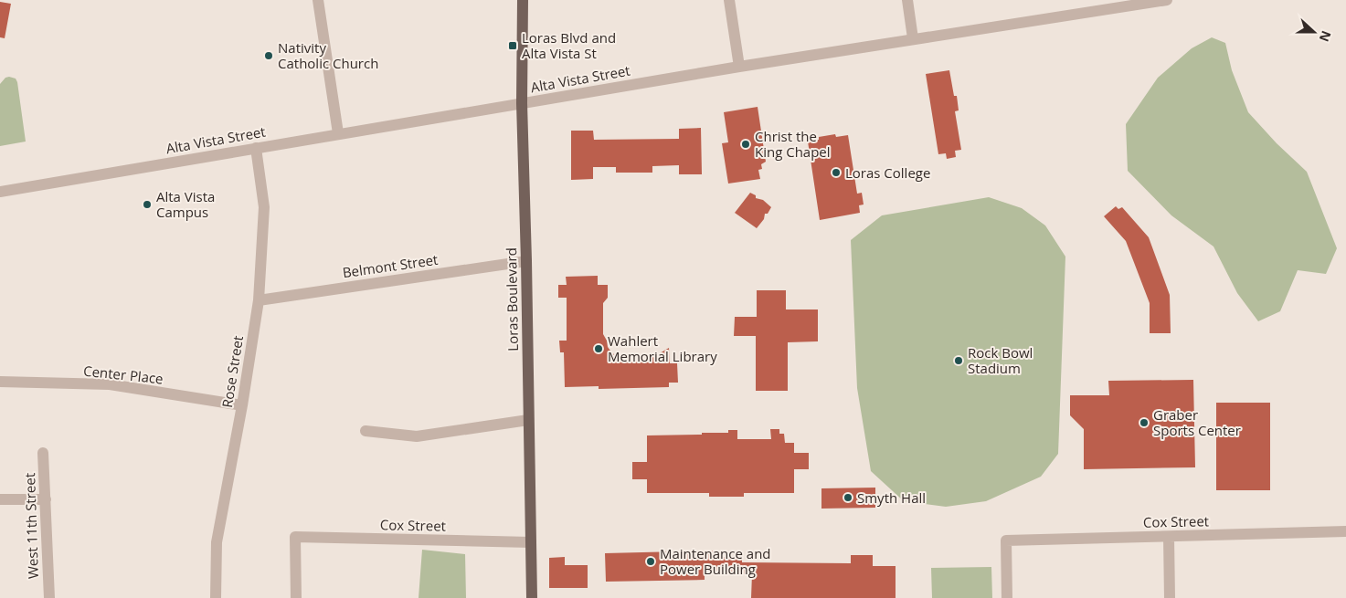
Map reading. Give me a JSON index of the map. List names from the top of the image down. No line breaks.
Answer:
{"streets":{"main road":["Loras Boulevard"],"street":["Alta Vista Street","Belmont Street","Rose Street","Center Place","Cox Street","West 11th Street"]},"crossings":[["Alta Vista Street","Loras Boulevard"],["Alta Vista Street","Rose Street"],["Belmont Street","Loras Boulevard"],["Belmont Street","Rose Street"],["Loras Boulevard","Cox Street"],["Rose Street","Center Place"]],"places":{"transit":["Loras Blvd and Alta Vista St"],"other":["Nativity Catholic Church","Christ the King Chapel","Loras College","Alta Vista Campus","Wahlert Memorial Library","Rock Bowl Stadium","Graber Sports Center","Smyth Hall","Maintenance and Power Building"]},"north":"right"}
